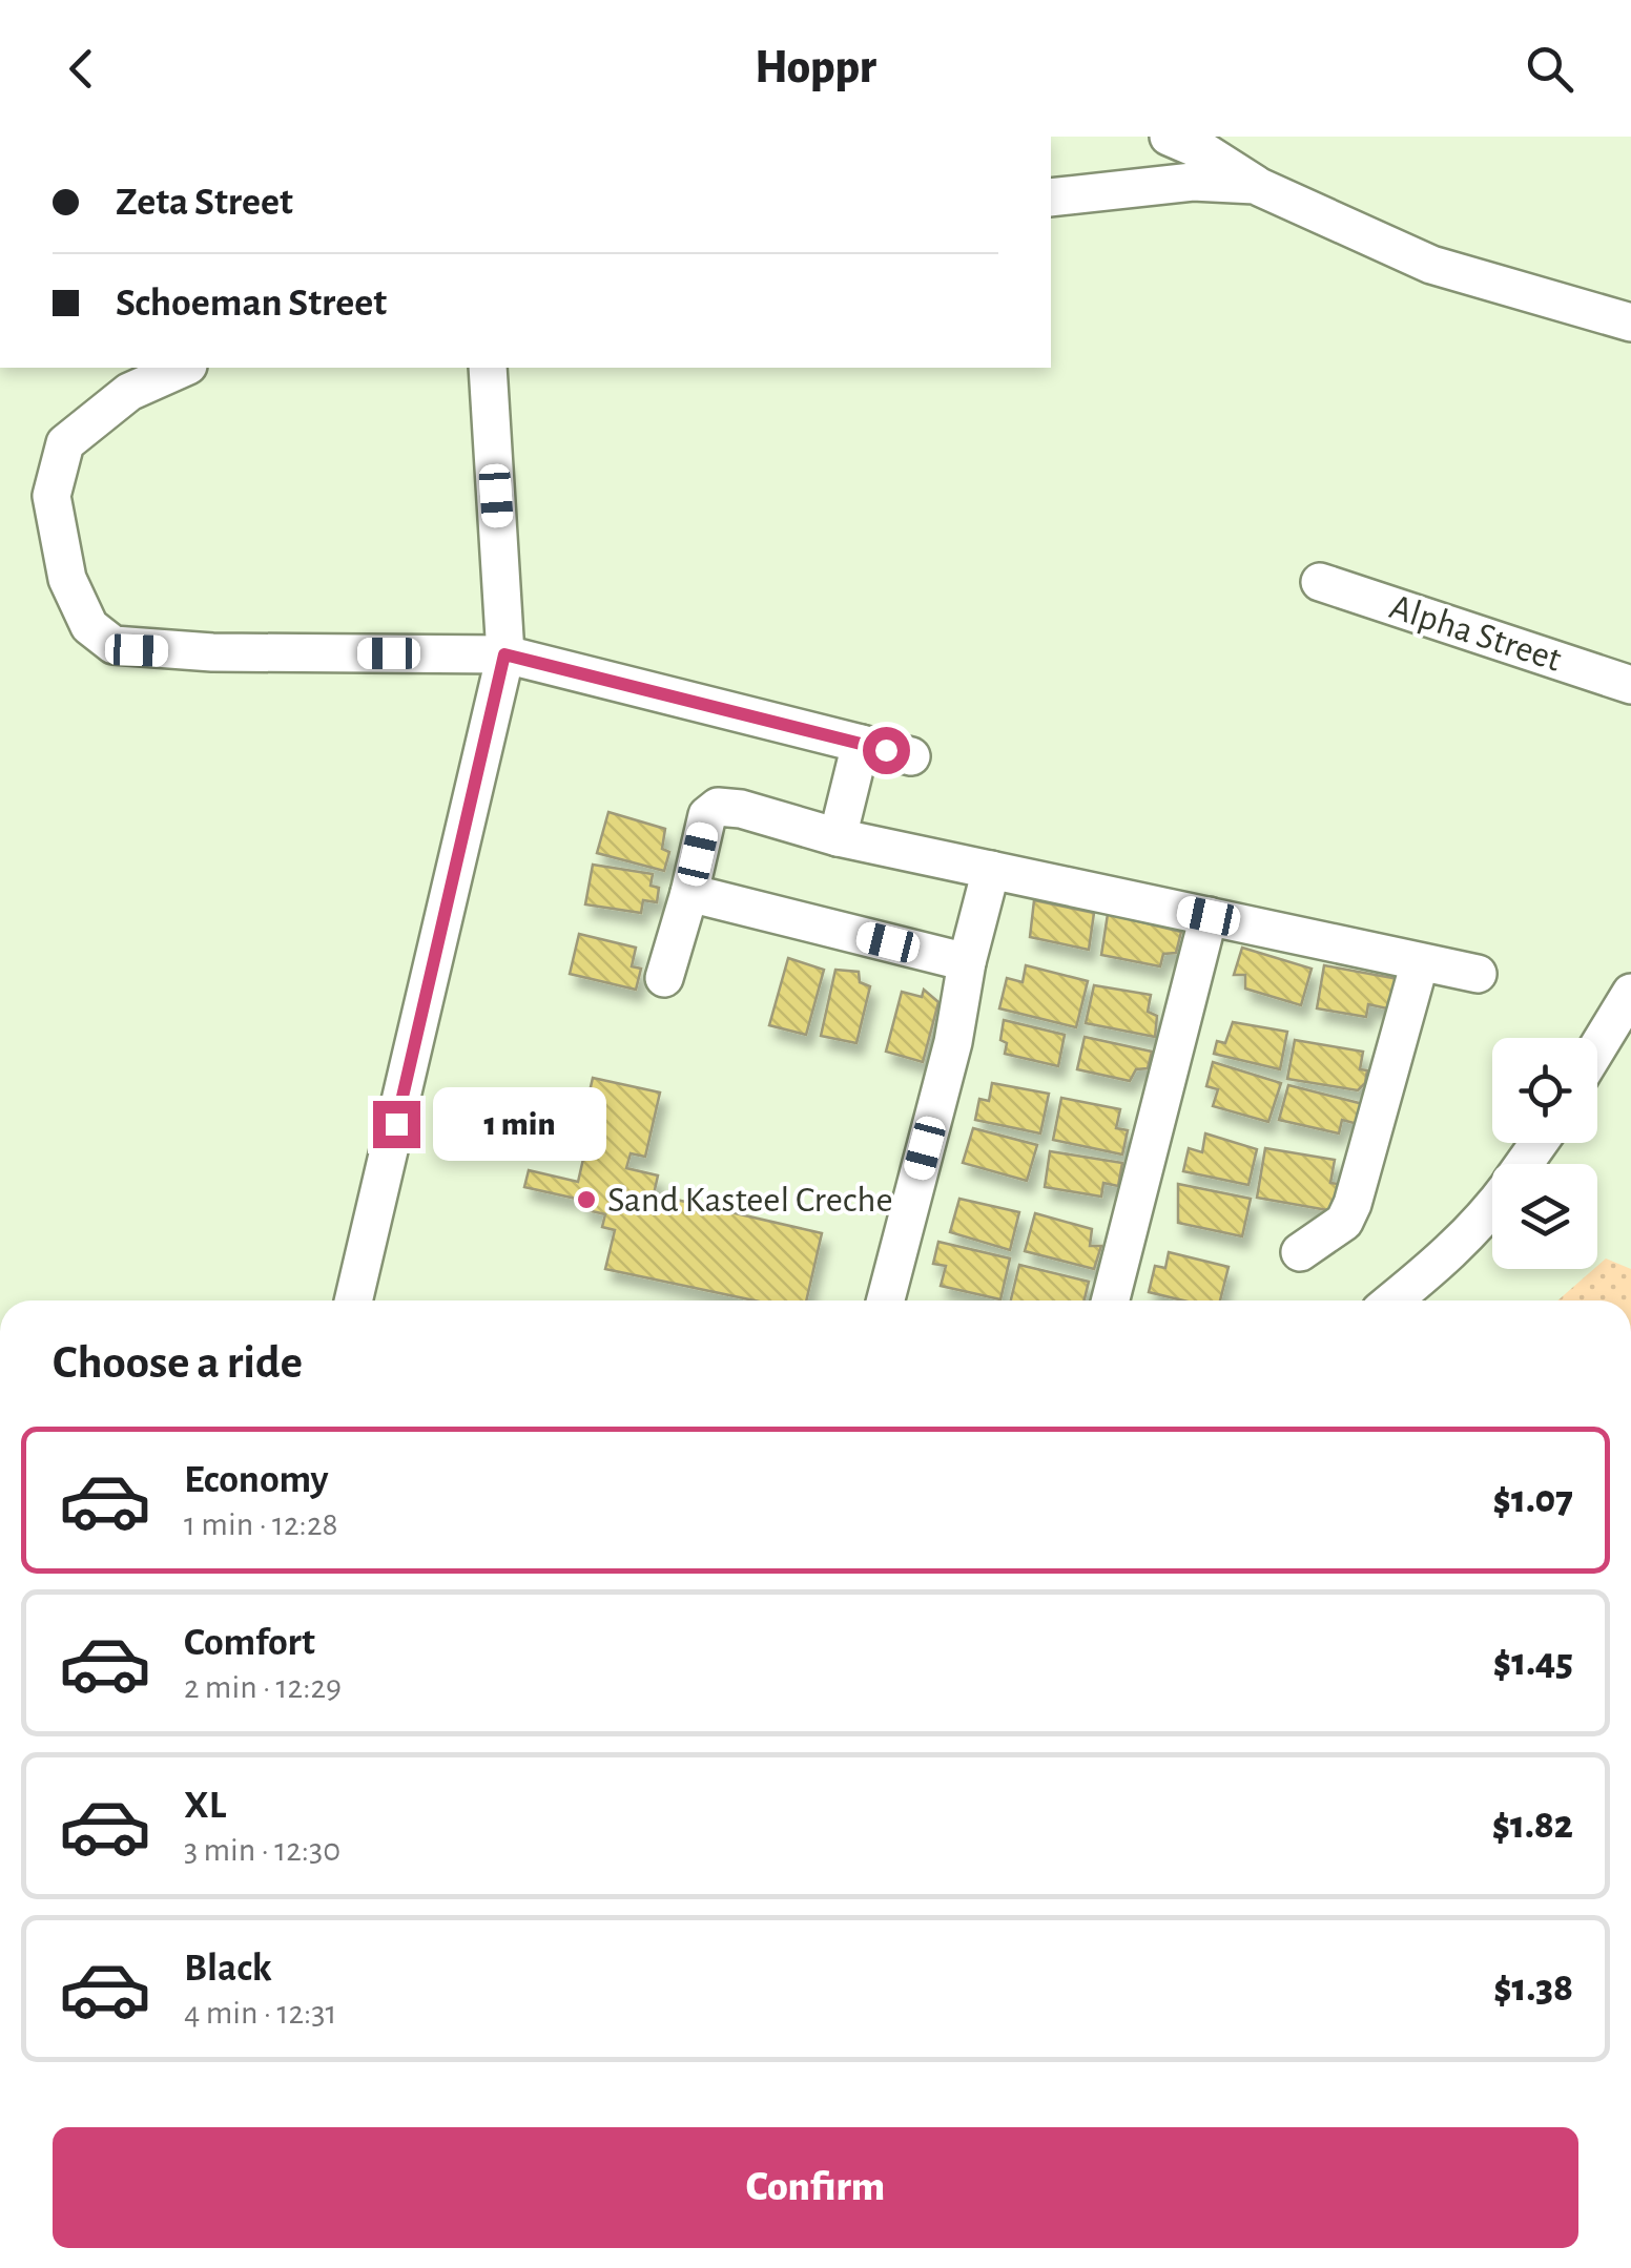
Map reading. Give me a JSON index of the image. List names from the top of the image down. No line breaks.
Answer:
{"streets":{"street":["Alpha Street"]},"places":["Sand Kasteel Creche"],"page":{"header":"Hoppr","banner":["Zeta Street","Schoeman Street"],"bubble":"1 min","heading":"Choose a ride","list":[{"name":"Economy","note":"1 min · 12:28","value":"$1.07"},{"name":"Comfort","note":"2 min · 12:29","value":"$1.45"},{"name":"XL","note":"3 min · 12:30","value":"$1.82"},{"name":"Black","note":"4 min · 12:31","value":"$1.38"}],"buttons":"Confirm"}}
